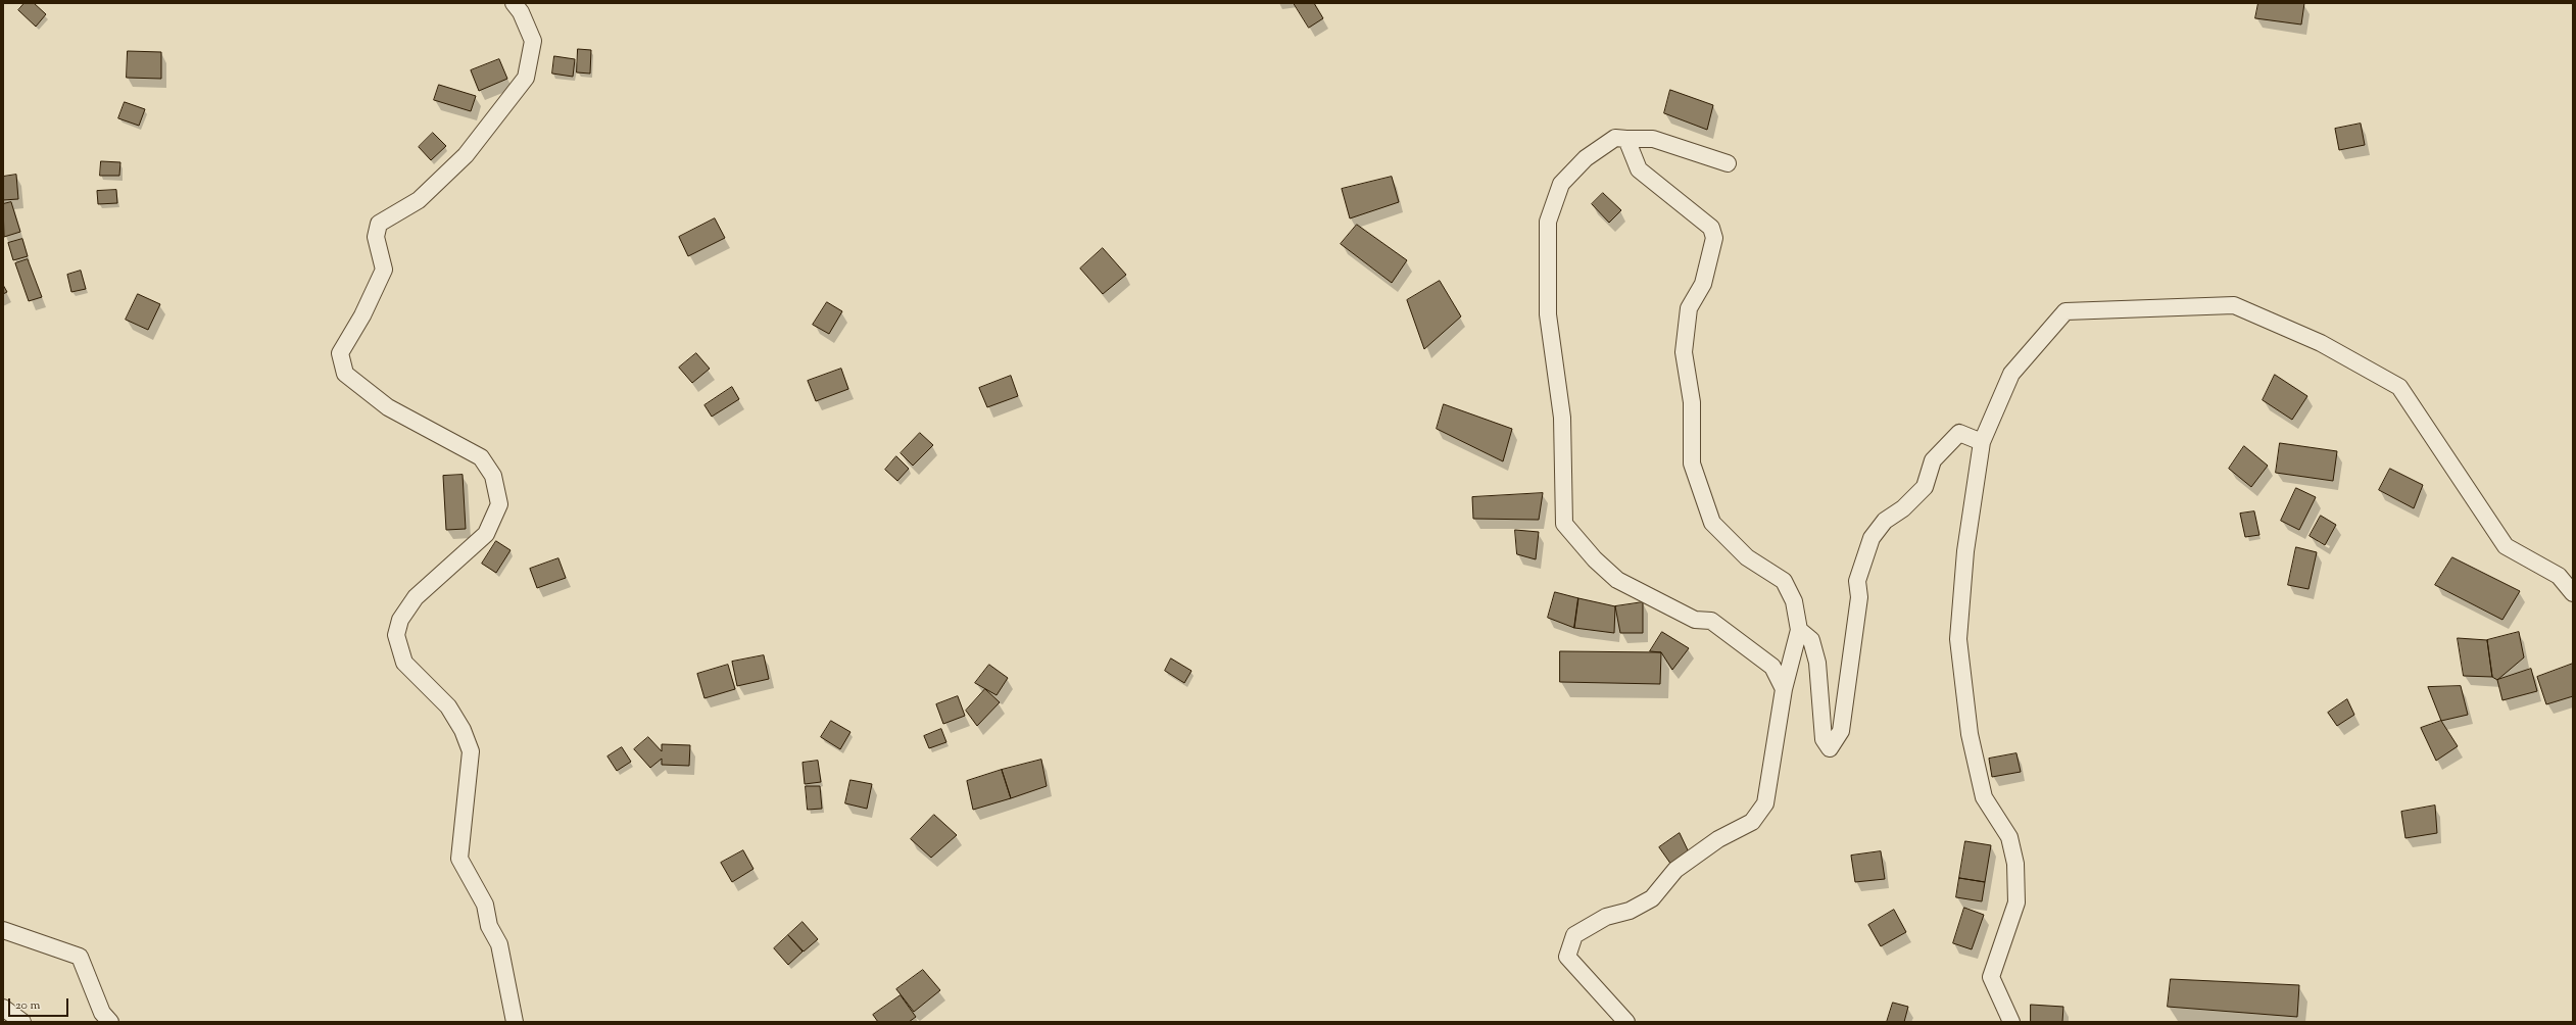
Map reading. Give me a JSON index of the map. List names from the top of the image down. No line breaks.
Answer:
{"scale_bar":"20 m"}
